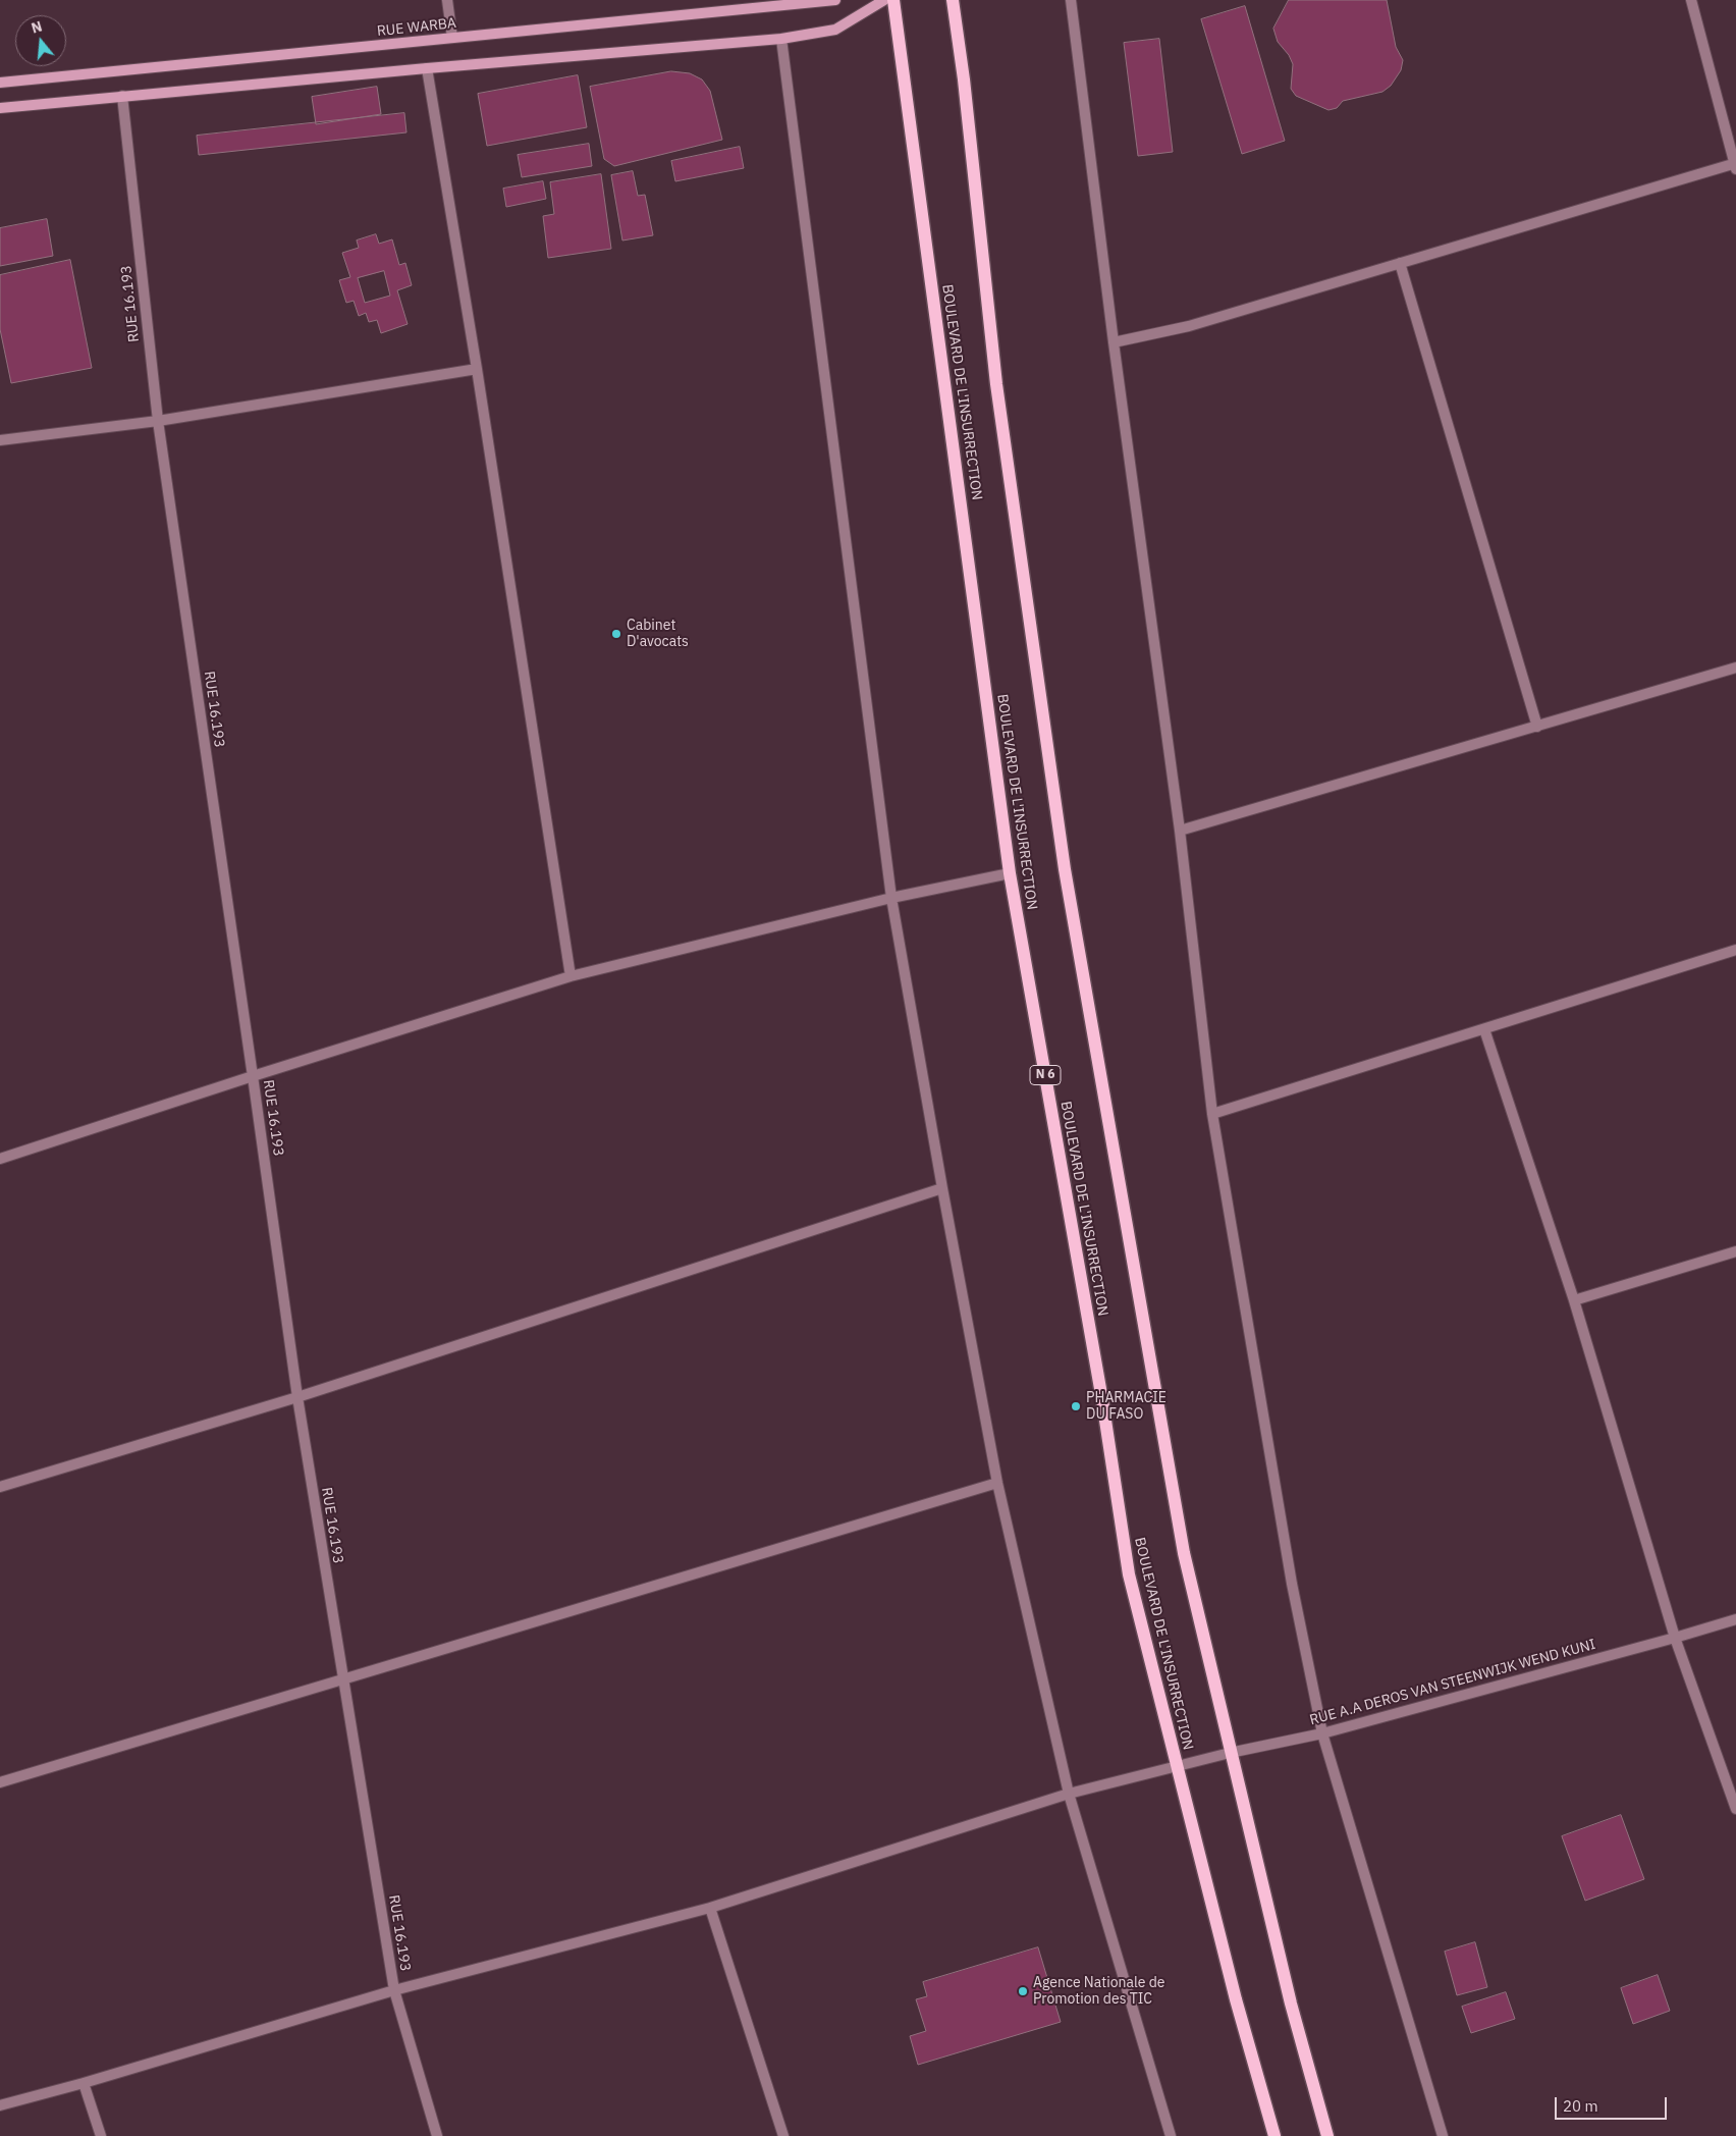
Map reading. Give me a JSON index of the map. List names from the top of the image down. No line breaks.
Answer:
{"streets":{"main road":["RUE WARBA","BOULEVARD DE L'INSURRECTION","N 6"],"street":["RUE 16.193","RUE A.A DEROS VAN STEENWIJK WEND KUNI"]},"crossings":[["RUE 16.193","RUE A.A DEROS VAN STEENWIJK WEND KUNI"],["BOULEVARD DE L'INSURRECTION","RUE A.A DEROS VAN STEENWIJK WEND KUNI"]],"places":["Cabinet D'avocats","PHARMACIE DU FASO","Agence Nationale de Promotion des TIC"],"scale_bar":"20 m","north":"top"}
